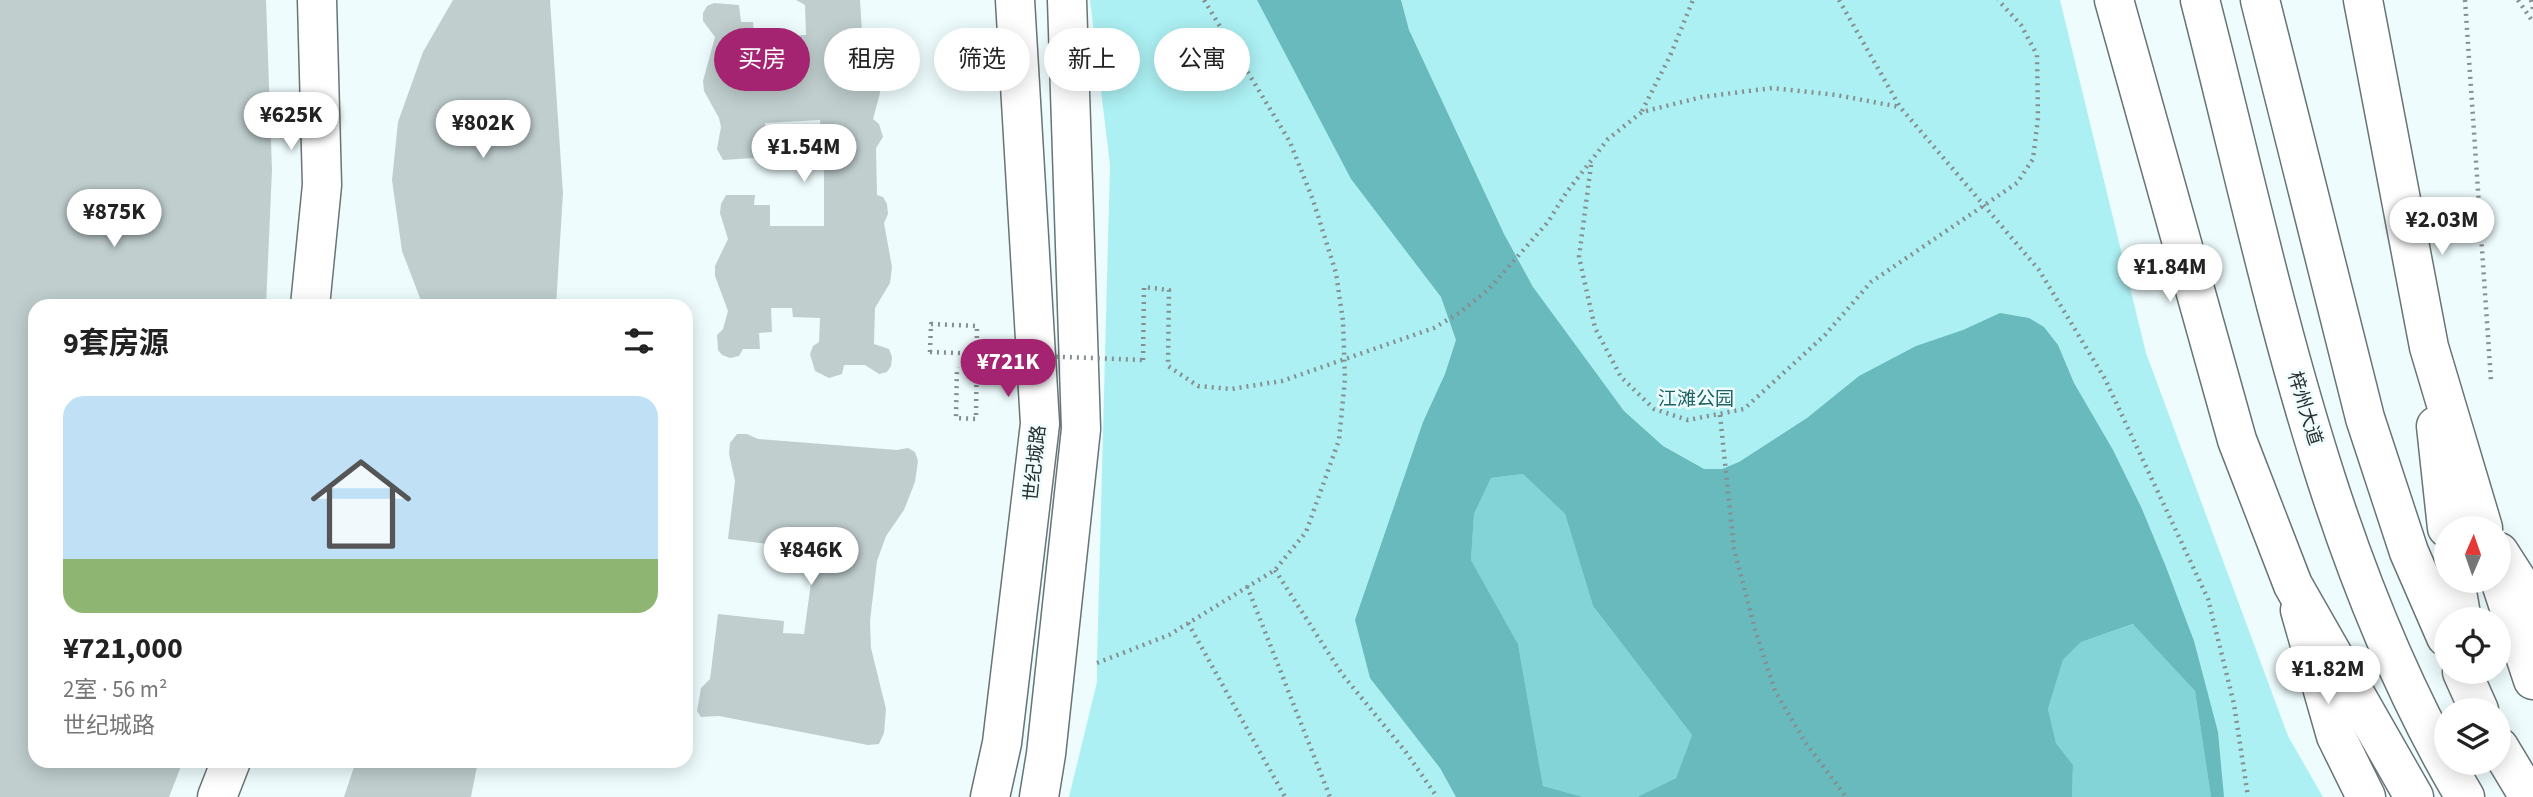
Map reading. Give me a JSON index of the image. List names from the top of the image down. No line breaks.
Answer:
{"streets":{"main road":["梓州大道","世纪城路"]},"parks":["江滩公园"],"north":"top","page":{"chip":["买房","租房","筛选","新上","公寓"],"price":["¥625K","¥802K","¥1.54M","¥875K","¥2.03M","¥1.84M","¥721K","¥846K","¥1.82M"],"heading":"9套房源","list":[{"name":"¥721,000","note":"2室 · 56 m² · 世纪城路"}]}}
